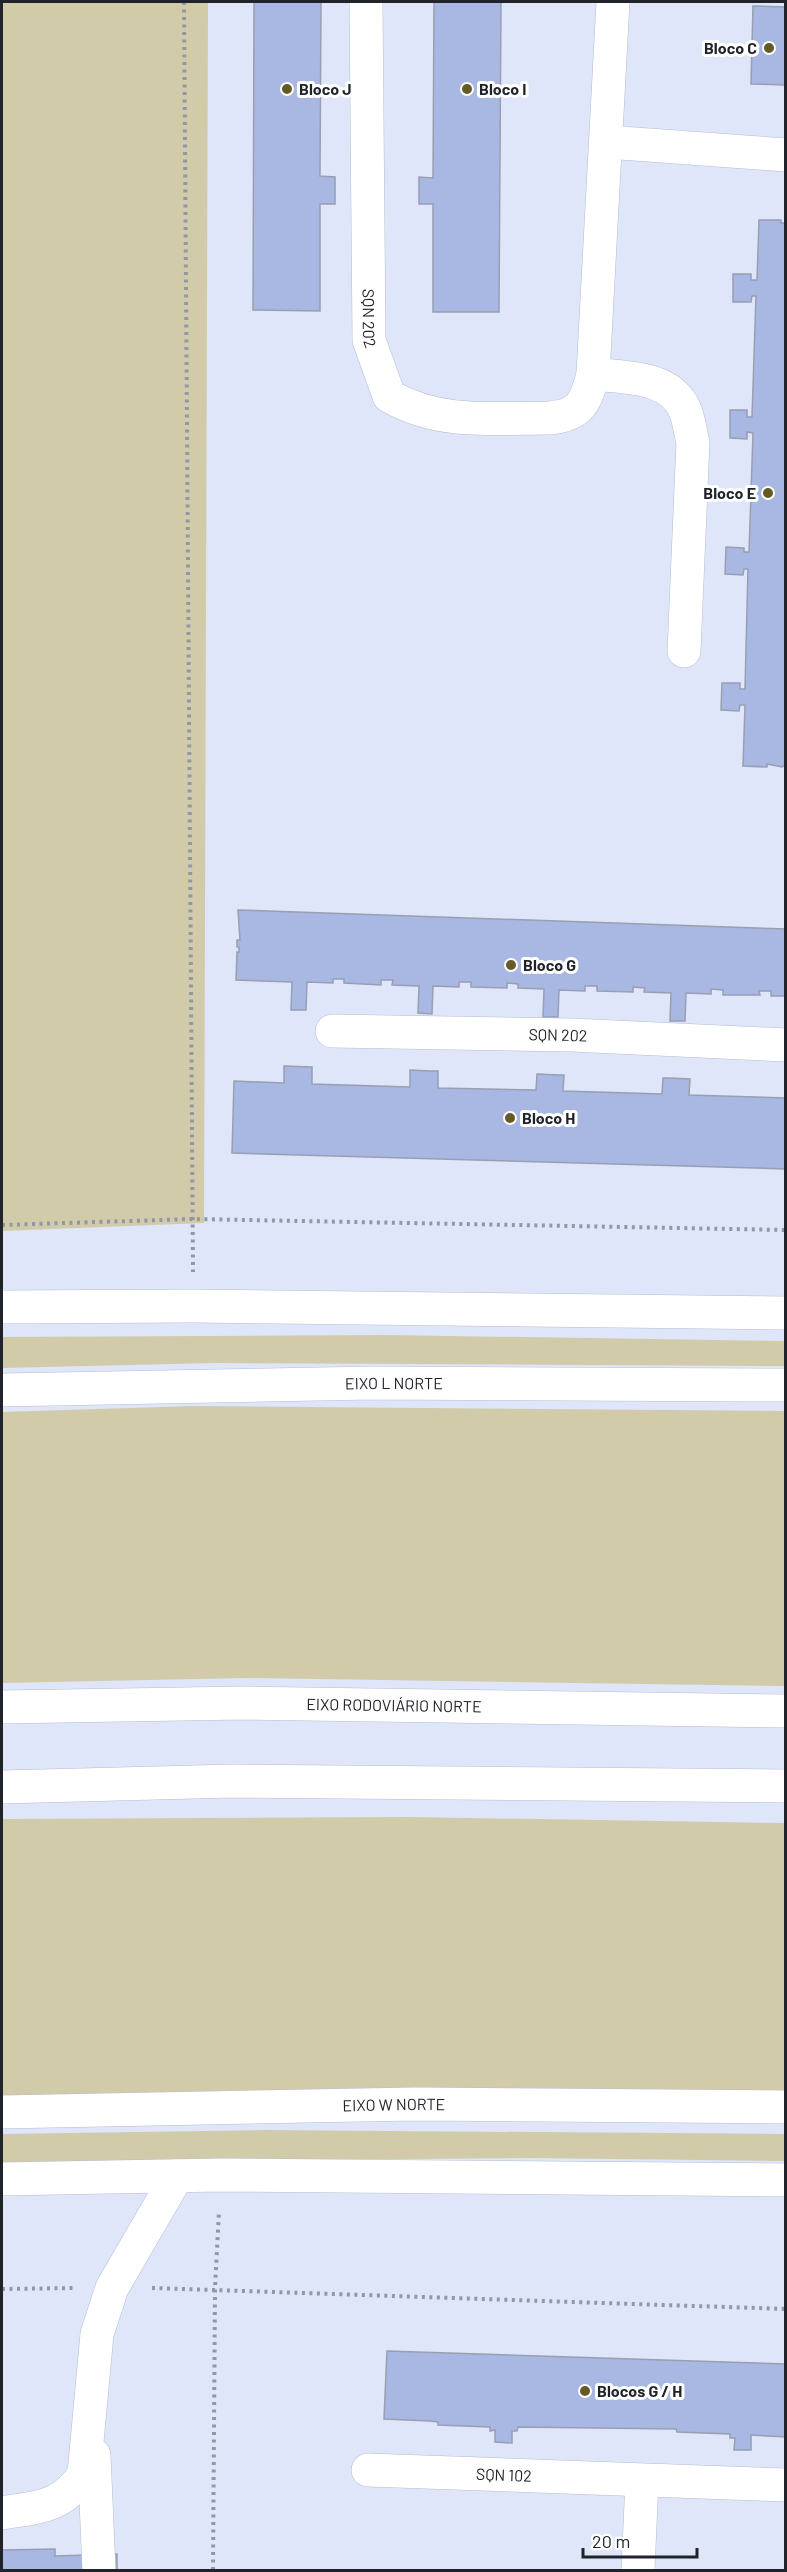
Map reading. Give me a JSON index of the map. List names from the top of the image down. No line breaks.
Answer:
{"streets":{"main road":["SQN 202","EIXO L NORTE","EIXO RODOVIÁRIO NORTE","EIXO W NORTE","SQN 102"]},"places":["Bloco C","Bloco J","Bloco I","Bloco E","Bloco G","Bloco H","Blocos G / H"],"scale_bar":"20 m"}
